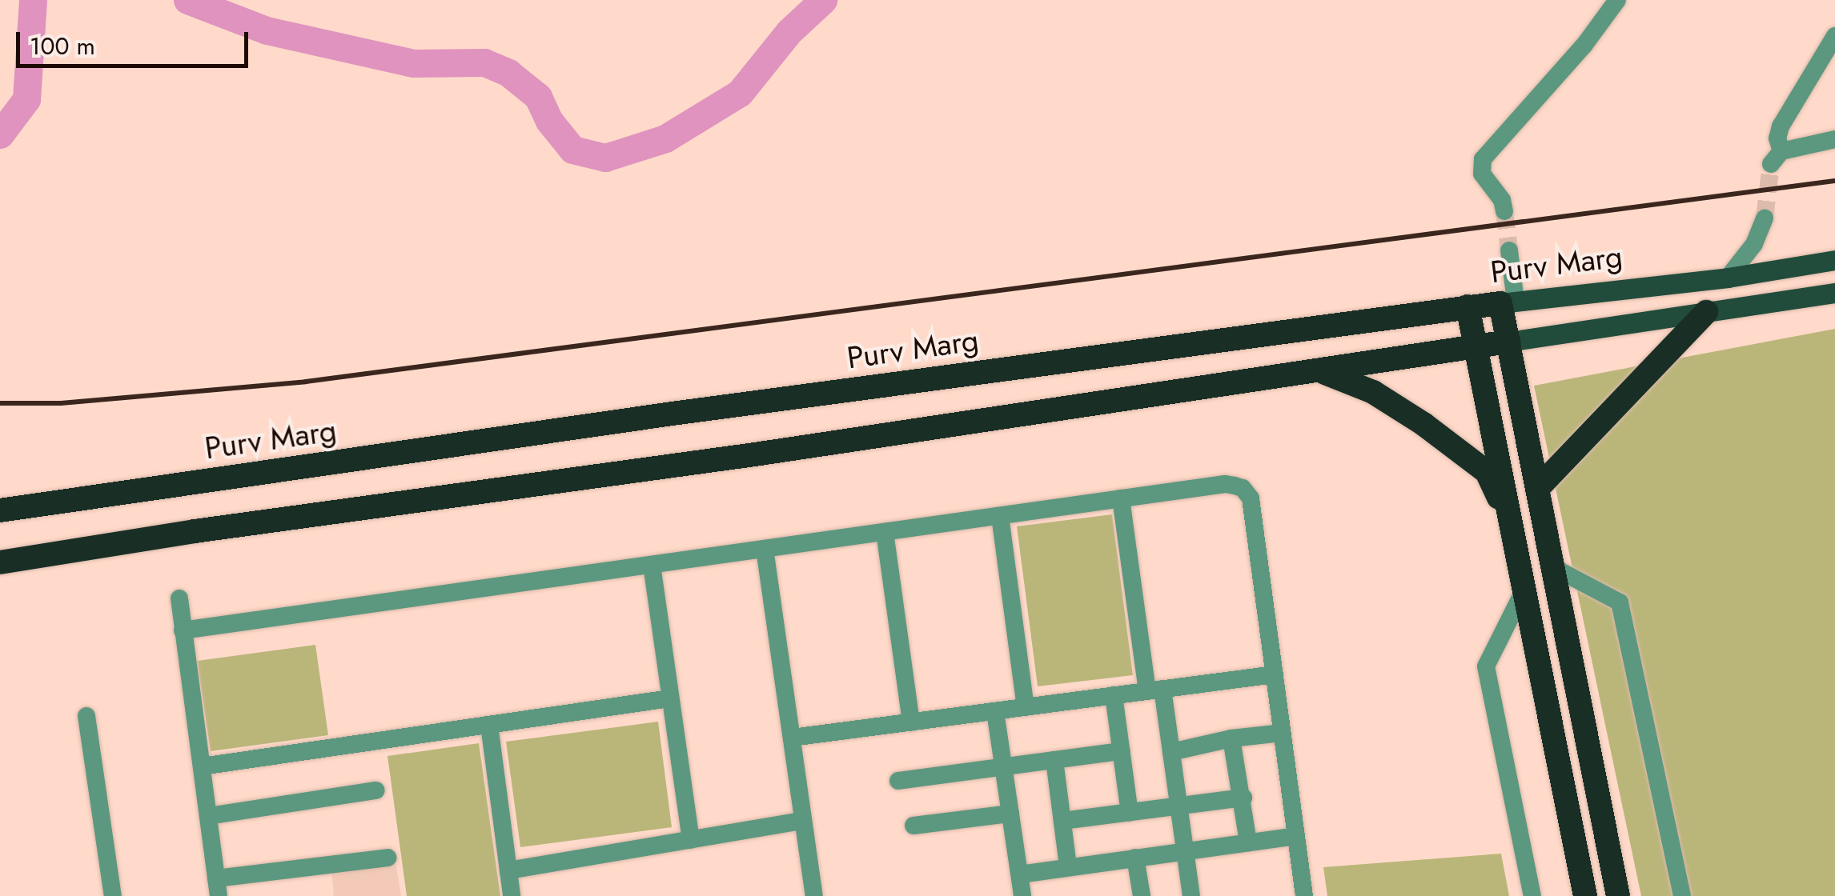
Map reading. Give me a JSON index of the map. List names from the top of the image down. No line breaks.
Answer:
{"streets":{"highway":["Purv Marg"]},"scale_bar":"100 m"}
